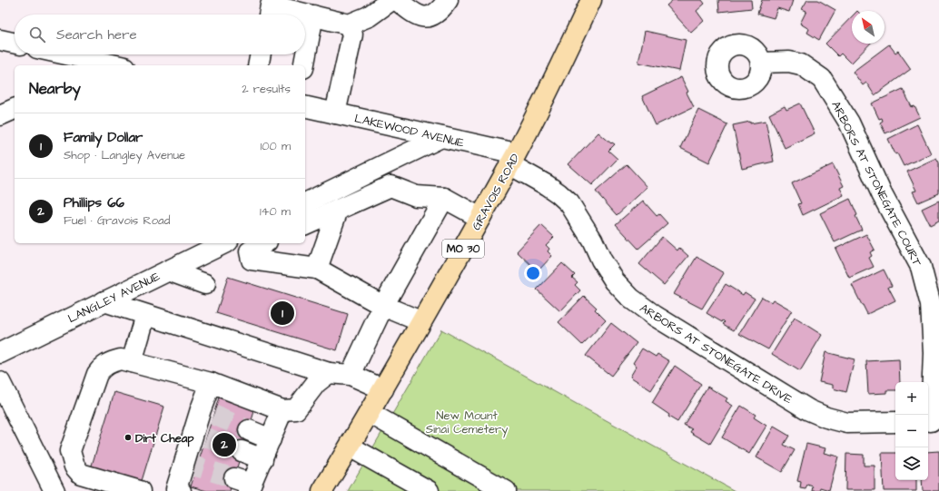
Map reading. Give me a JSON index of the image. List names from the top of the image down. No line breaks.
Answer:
{"streets":{"main road":["GRAVOIS ROAD","MO 30"],"street":["LAKEWOOD AVENUE","ARBORS AT STONEGATE COURT","LANGLEY AVENUE","ARBORS AT STONEGATE DRIVE"]},"crossings":[["LAKEWOOD AVENUE","GRAVOIS ROAD"],["LAKEWOOD AVENUE","ARBORS AT STONEGATE DRIVE"],["GRAVOIS ROAD","ARBORS AT STONEGATE DRIVE"]],"parks":["New Mount Sinai Cemetery"],"places":["Dirt Cheap"],"north":"top left","page":{"search":"Search here","heading":["Nearby","2 results"],"list":[{"mark":"1","name":"Family Dollar","note":"Shop · Langley Avenue","value":"100 m"},{"mark":"2","name":"Phillips 66","note":"Fuel · Gravois Road","value":"140 m"}],"pins":["1","2"],"map_buttons":["+","−"]}}
